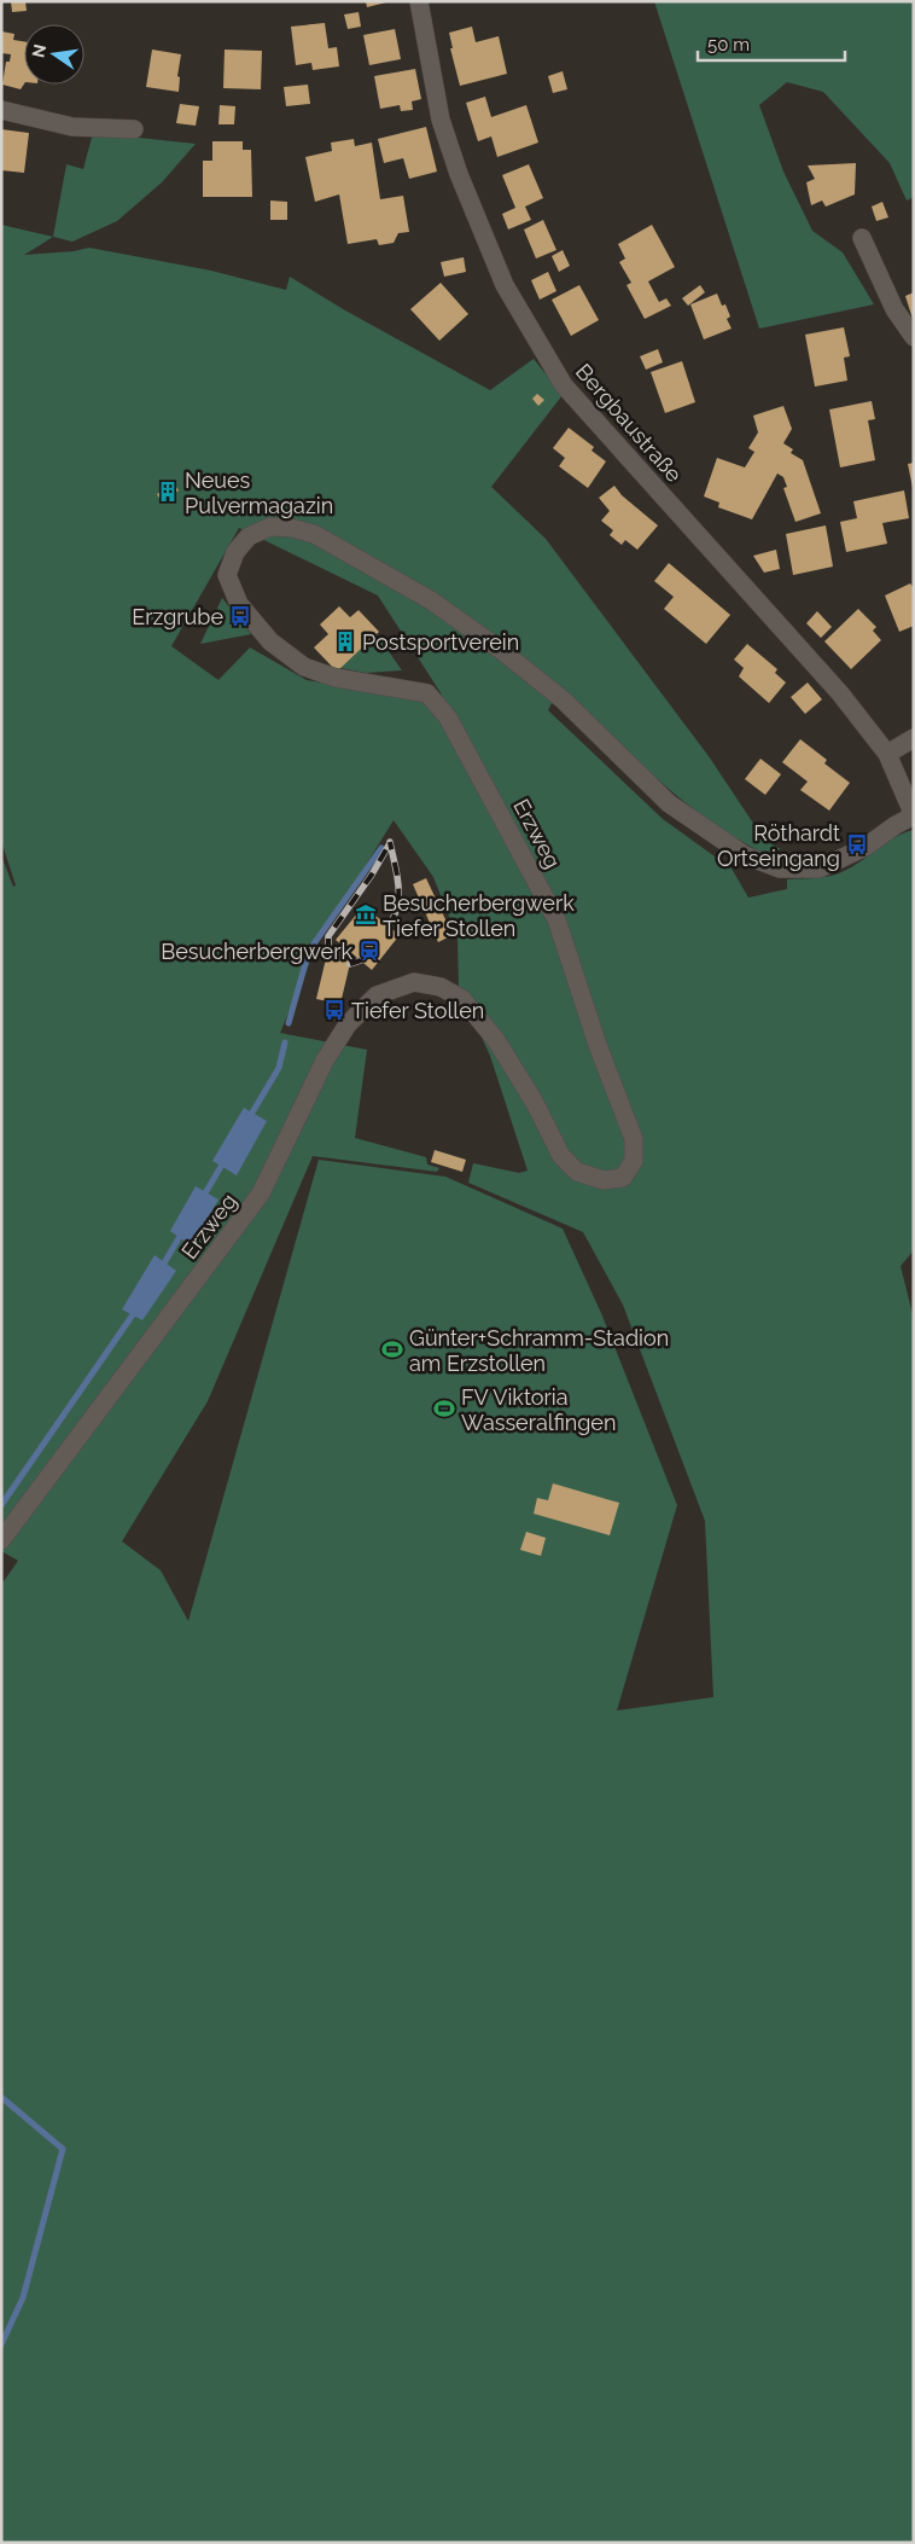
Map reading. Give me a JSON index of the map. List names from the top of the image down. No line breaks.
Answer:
{"streets":{"street":["Bergbaustraße","Erzweg"]},"crossings":[["Bergbaustraße","Erzweg"]],"places":{"building":["Neues Pulvermagazin","Postsportverein"],"bus stop":["Erzgrube","Röthardt Ortseingang","Tiefer Stollen"],"museum":["Besucherbergwerk Tiefer Stollen"],"station":["Besucherbergwerk"],"sports":["Günter+Schramm-Stadion am Erzstollen","FV Viktoria Wasseralfingen"]},"scale_bar":"50 m","north":"left"}
